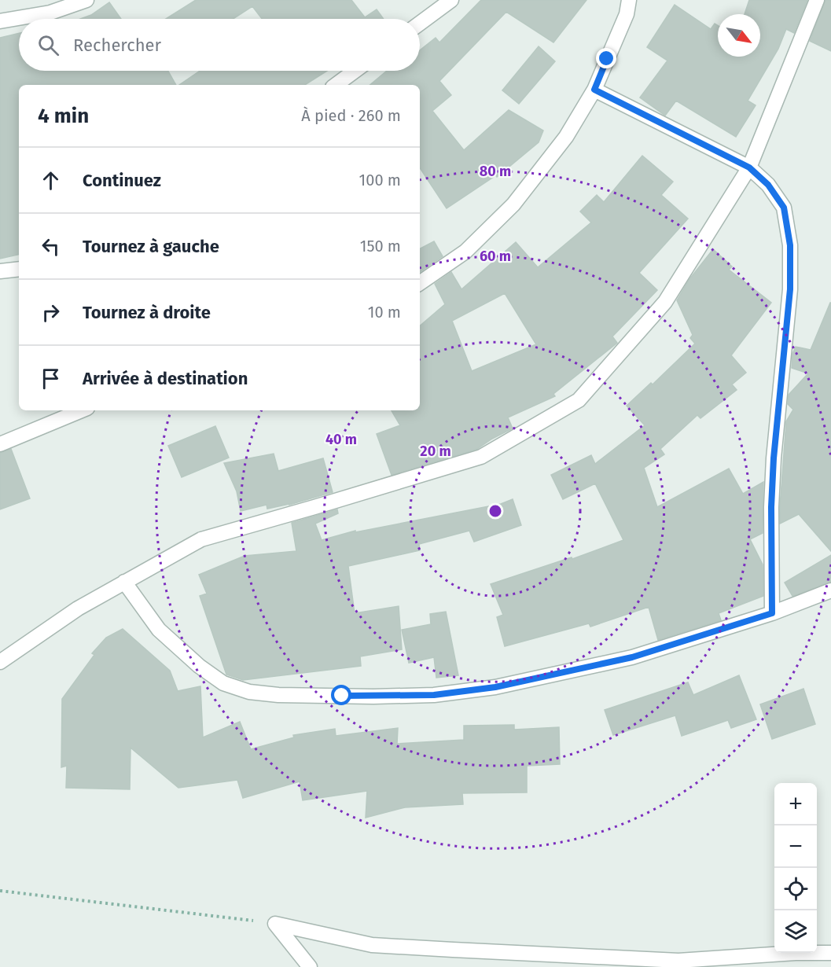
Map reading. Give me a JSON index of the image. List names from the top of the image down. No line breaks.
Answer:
{"north":"bottom right","page":{"search":"Rechercher","heading":["4 min","À pied · 260 m"],"list":[["Continuez","100 m"],["Tournez à gauche","150 m"],["Tournez à droite","10 m"],"Arrivée à destination"],"map_buttons":["+","−"]},"rings":["80 m","60 m","40 m","20 m"]}
